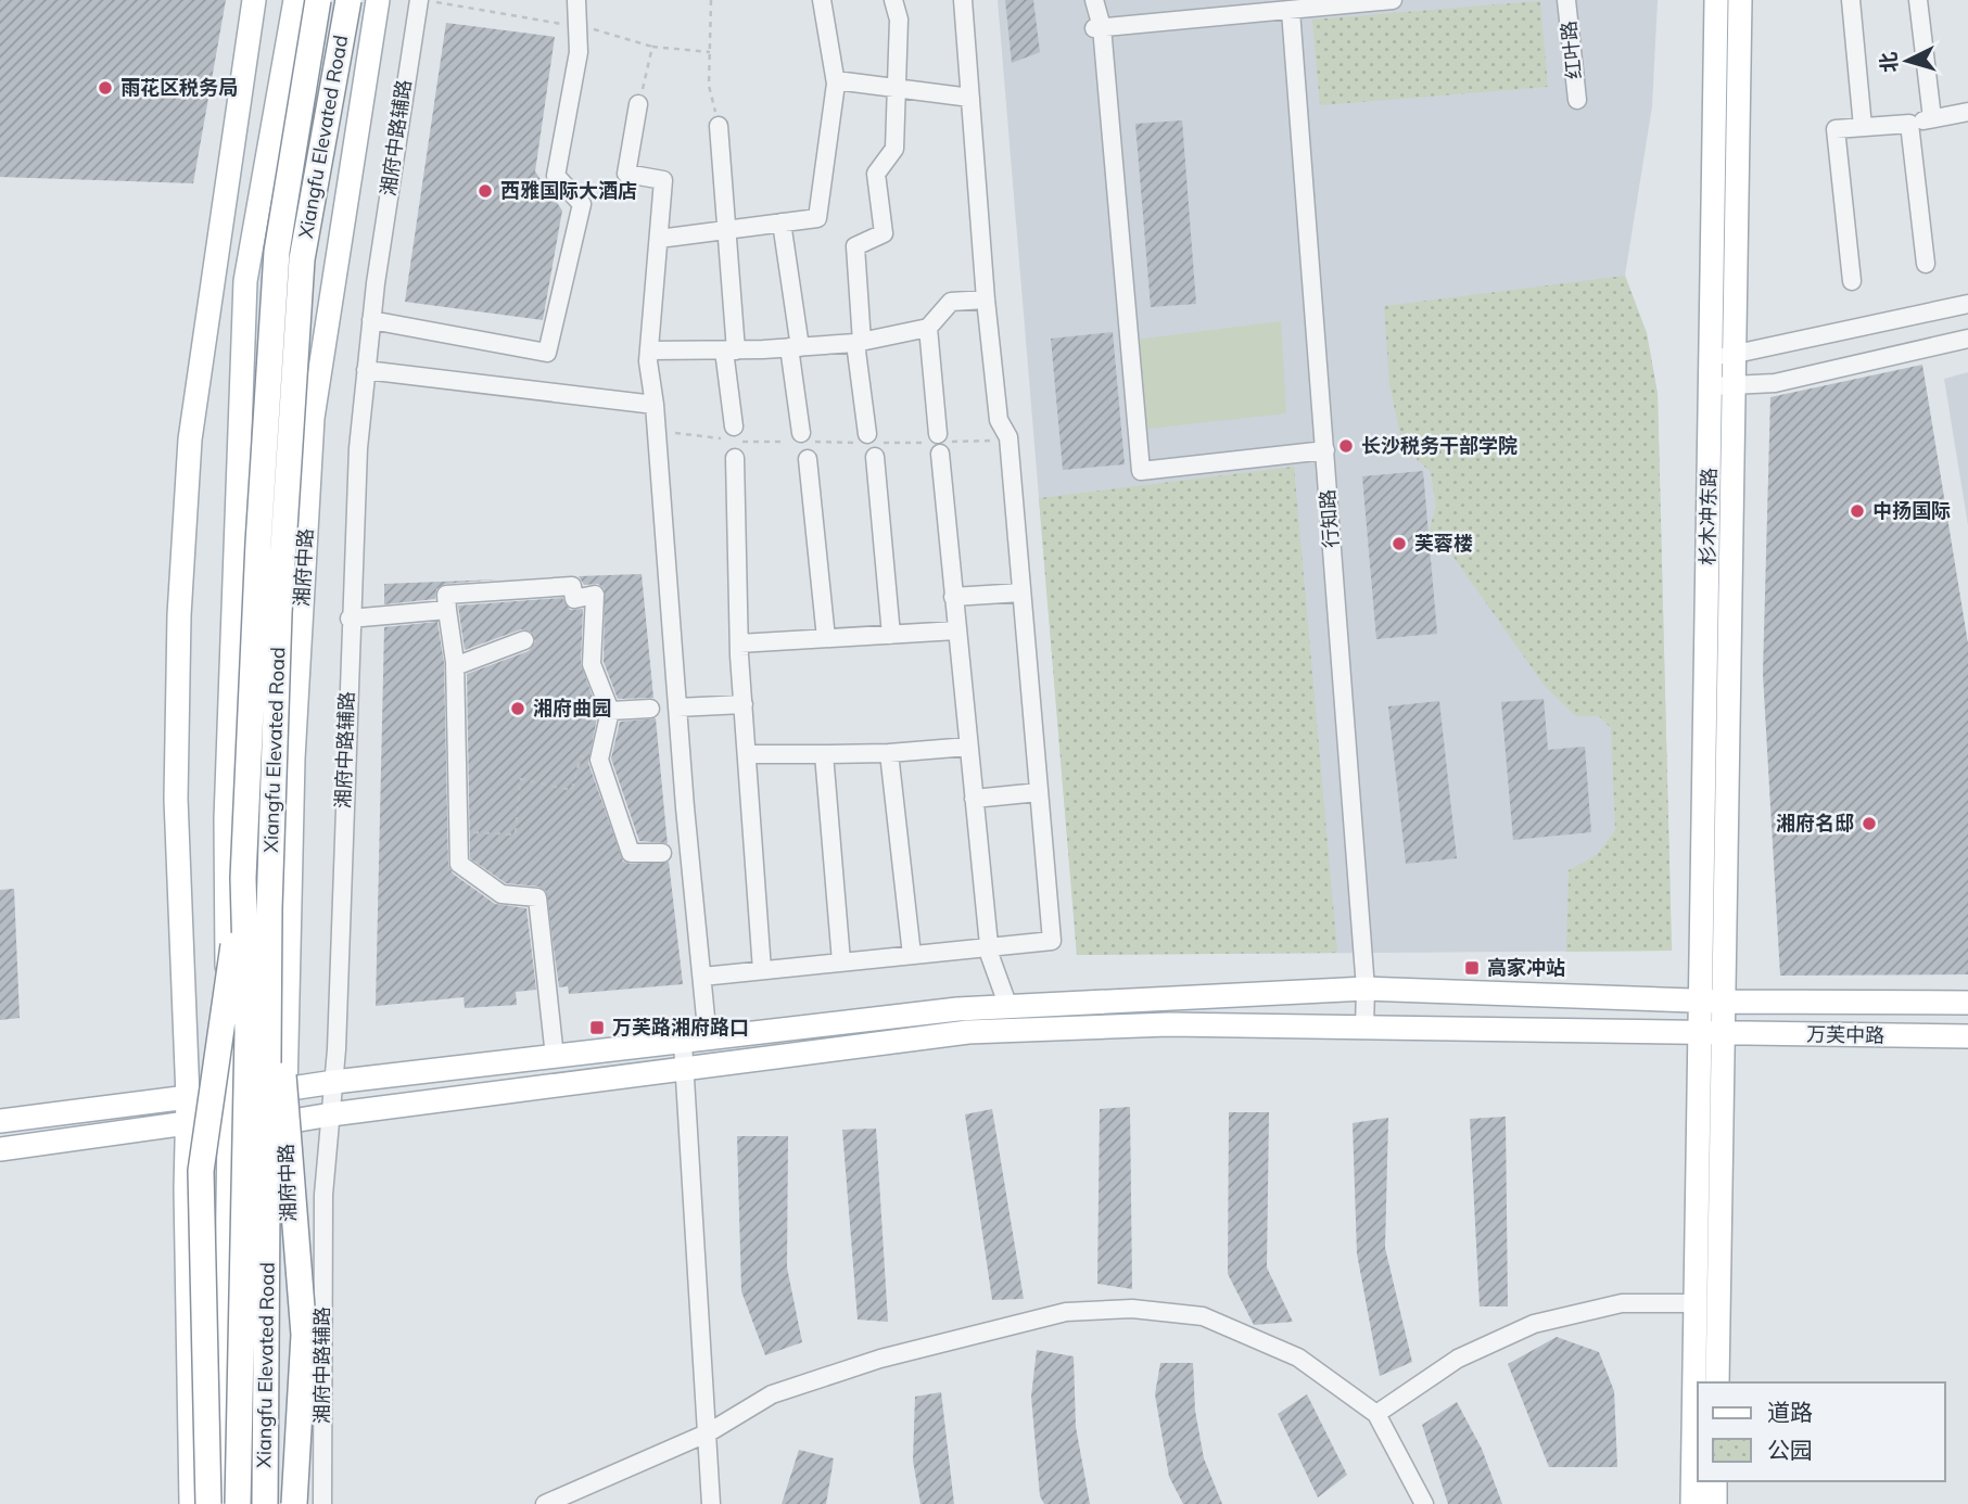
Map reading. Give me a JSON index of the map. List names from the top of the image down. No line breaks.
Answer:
{"streets":{"highway":["Xiangfu Elevated Road"],"main road":["杉木冲东路","湘府中路","万芙中路"],"street":["红叶路","湘府中路辅路","行知路"]},"crossings":[["湘府中路辅路","万芙中路"],["杉木冲东路","万芙中路"],["行知路","万芙中路"],["湘府中路","万芙中路"]],"places":{"other":["雨花区税务局","西雅国际大酒店","长沙税务干部学院","中扬国际","芙蓉楼","湘府曲园","湘府名邸"],"transit":["高家冲站","万芙路湘府路口"]},"legend":["道路","公园"],"north":"left"}
